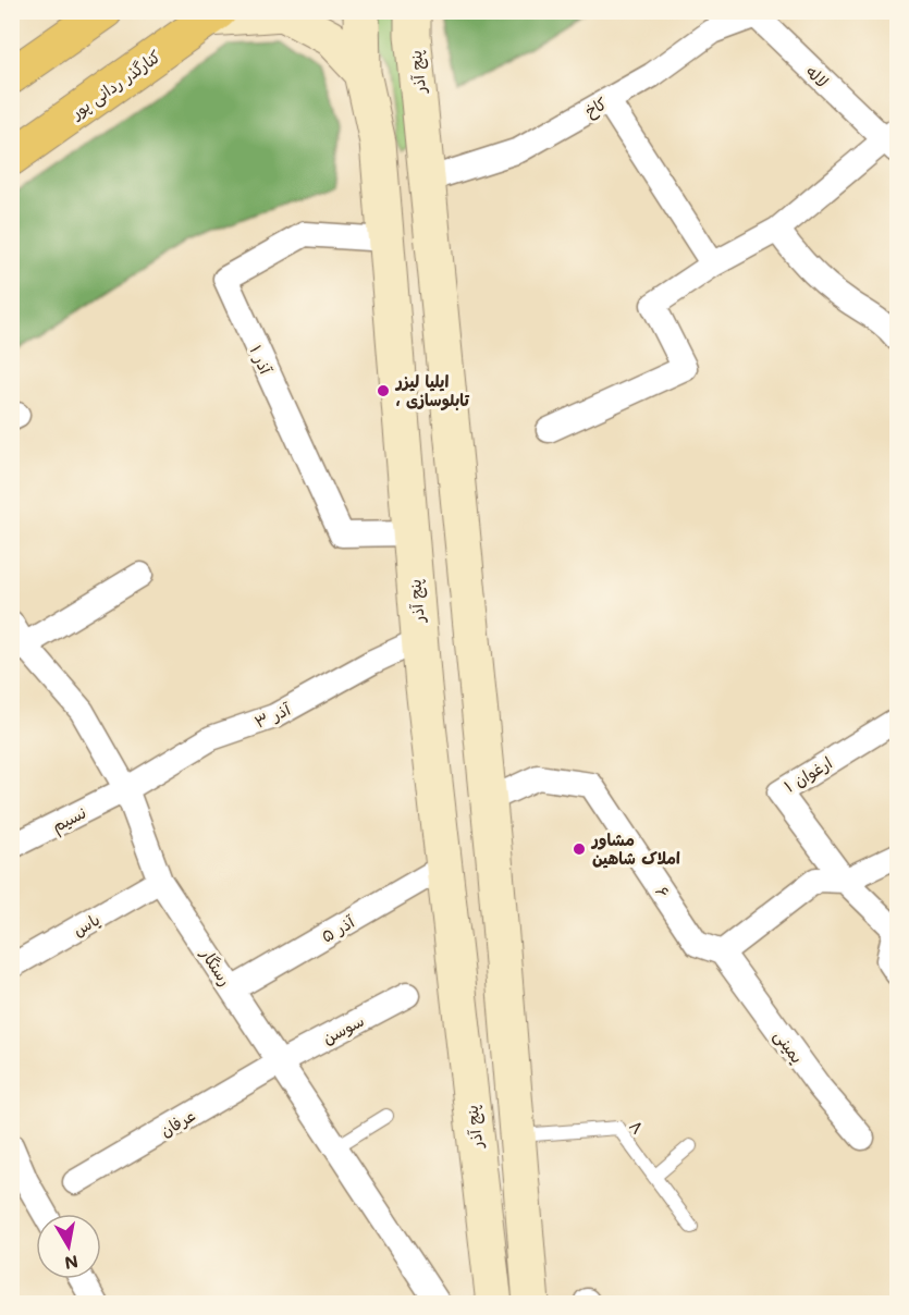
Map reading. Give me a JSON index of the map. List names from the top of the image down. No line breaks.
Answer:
{"streets":{"main road":["پنج آذر","کنارگذر ردانی پور"],"street":["لاله","کاخ","آذر ۱","آذر ۳","ارغوان ۱","نسیم","۶","یاس","آذر ۵","رستگار","سوسن","یمینی","عرفان"],"lane":["۸"]},"crossings":[["پنج آذر","کاخ"],["پنج آذر","آذر ۱"],["پنج آذر","آذر ۳"],["پنج آذر","۶"],["پنج آذر","آذر ۵"],["پنج آذر","۸"],["لاله","کاخ"],["آذر ۳","نسیم"],["آذر ۳","رستگار"],["نسیم","رستگار"],["۶","یمینی"],["یاس","رستگار"],["آذر ۵","رستگار"],["رستگار","سوسن"],["رستگار","عرفان"],["سوسن","عرفان"]],"places":["ایلیا لیزر ، تابلوسازی","مشاور املاک شاهین"],"north":"bottom"}
